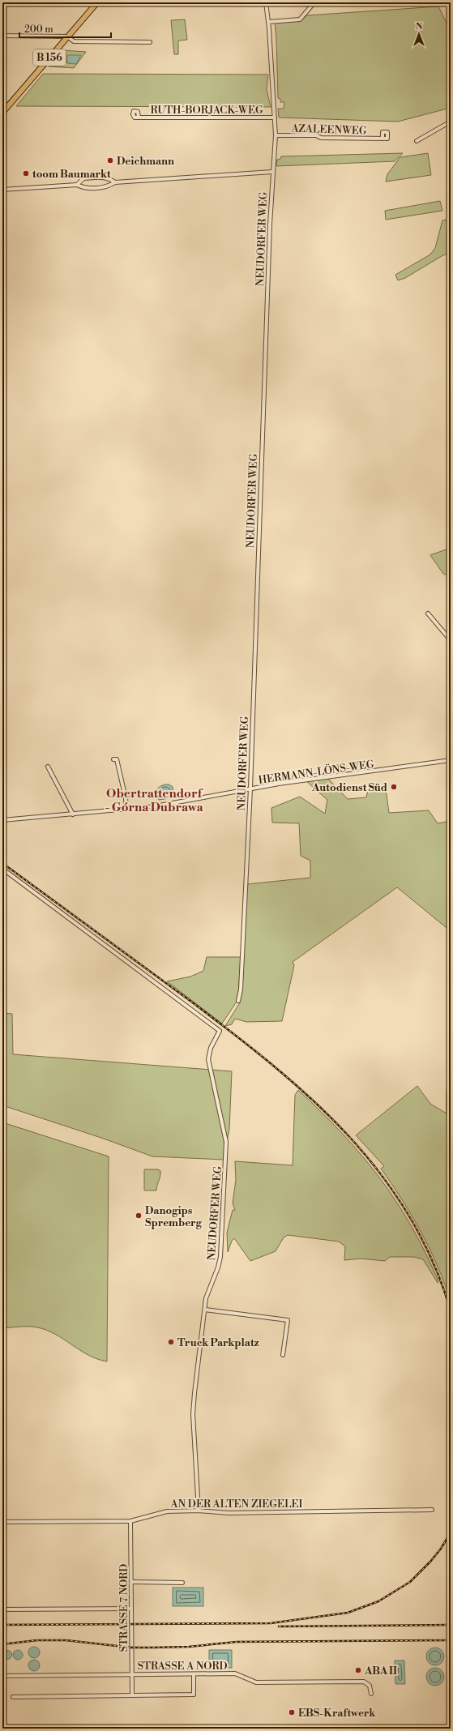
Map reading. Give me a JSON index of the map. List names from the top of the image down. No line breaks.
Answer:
{"streets":{"main road":["B 156"],"street":["RUTH-BORJACK-WEG","AZALEENWEG","NEUDORFER WEG","HERMANN-LÖNS-WEG","AN DER ALTEN ZIEGELEI","STRASSE 7 NORD","STRASSE A NORD"]},"crossings":[["RUTH-BORJACK-WEG","NEUDORFER WEG"],["AZALEENWEG","NEUDORFER WEG"],["NEUDORFER WEG","HERMANN-LÖNS-WEG"],["NEUDORFER WEG","AN DER ALTEN ZIEGELEI"],["AN DER ALTEN ZIEGELEI","STRASSE 7 NORD"],["STRASSE 7 NORD","STRASSE A NORD"]],"districts":["Obertrattendorf - Górna Dubrawa"],"places":["Deichmann","toom Baumarkt","Autodienst Süd","Danogips Spremberg","Truck Parkplatz","ABA II","EBS-Kraftwerk"],"scale_bar":"200 m","north":"top"}
